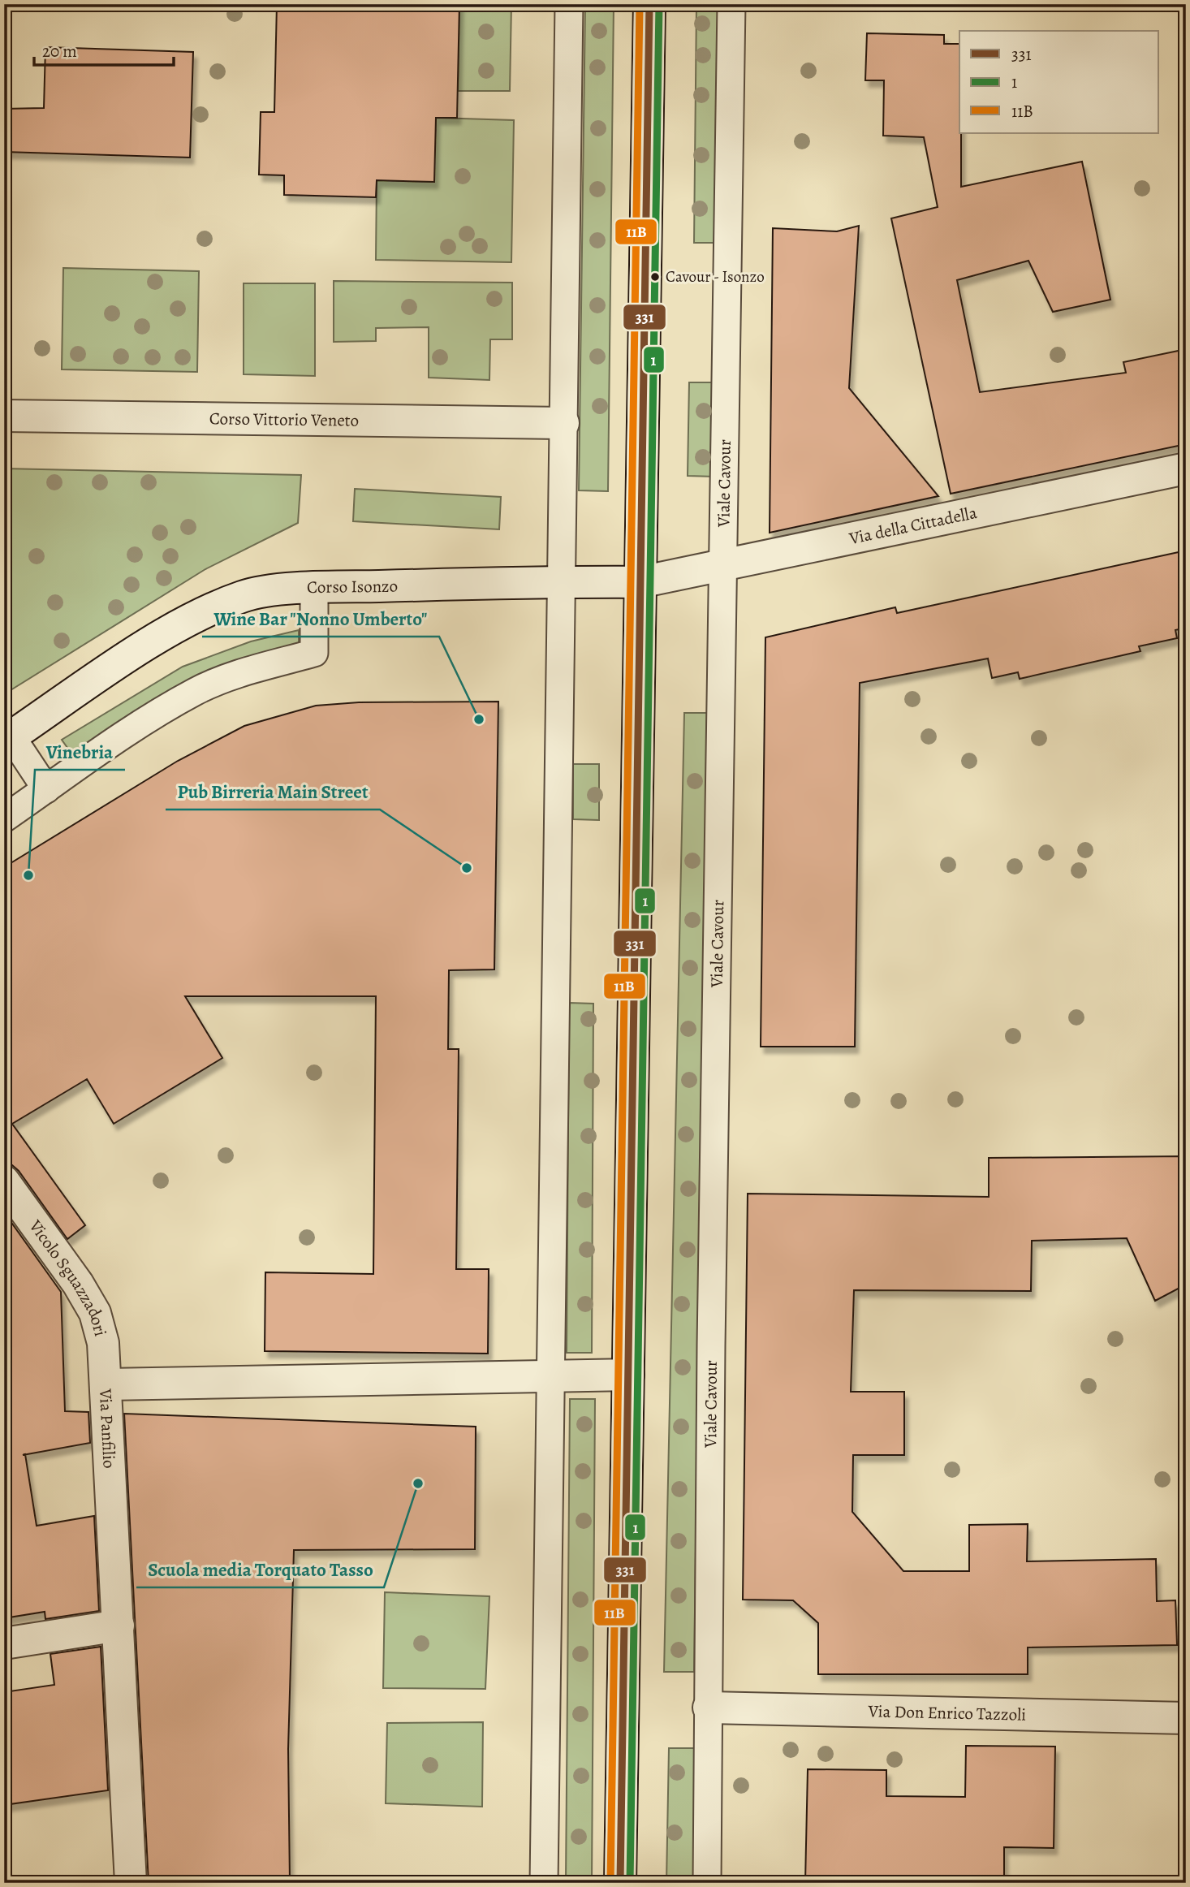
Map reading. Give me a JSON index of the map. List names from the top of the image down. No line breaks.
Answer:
{"streets":{"street":["Corso Vittorio Veneto","Via della Cittadella","Corso Isonzo","Vicolo Sguazzadori","Via Panfilio","Via Don Enrico Tazzoli"],"lane":["Viale Cavour"]},"crossings":[["Viale Cavour","Via della Cittadella"],["Viale Cavour","Via Don Enrico Tazzoli"],["Via della Cittadella","Corso Isonzo"],["Vicolo Sguazzadori","Via Panfilio"]],"places":["Cavour - Isonzo","Wine Bar \"Nonno Umberto\"","Pub Birreria Main Street","Vinebria","Scuola media Torquato Tasso"],"lines":["transit line 331","transit line 1","transit line 11B"],"legend":["331","1","11B"],"scale_bar":"20 m"}
